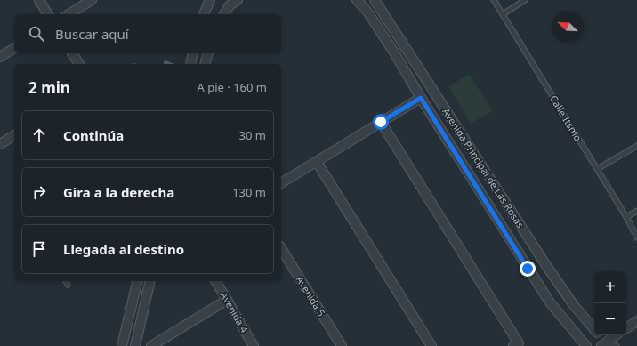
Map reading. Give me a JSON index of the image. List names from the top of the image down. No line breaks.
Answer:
{"streets":{"street":["Avenida Principal de Las Rosas","Avenida 5","Avenida 4"],"lane":["Calle Itsmo"]},"north":"top left","page":{"search":"Buscar aquí","heading":["2 min","A pie · 160 m"],"list":[["Continúa","30 m"],["Gira a la derecha","130 m"],"Llegada al destino"],"map_buttons":["+","−"]}}
